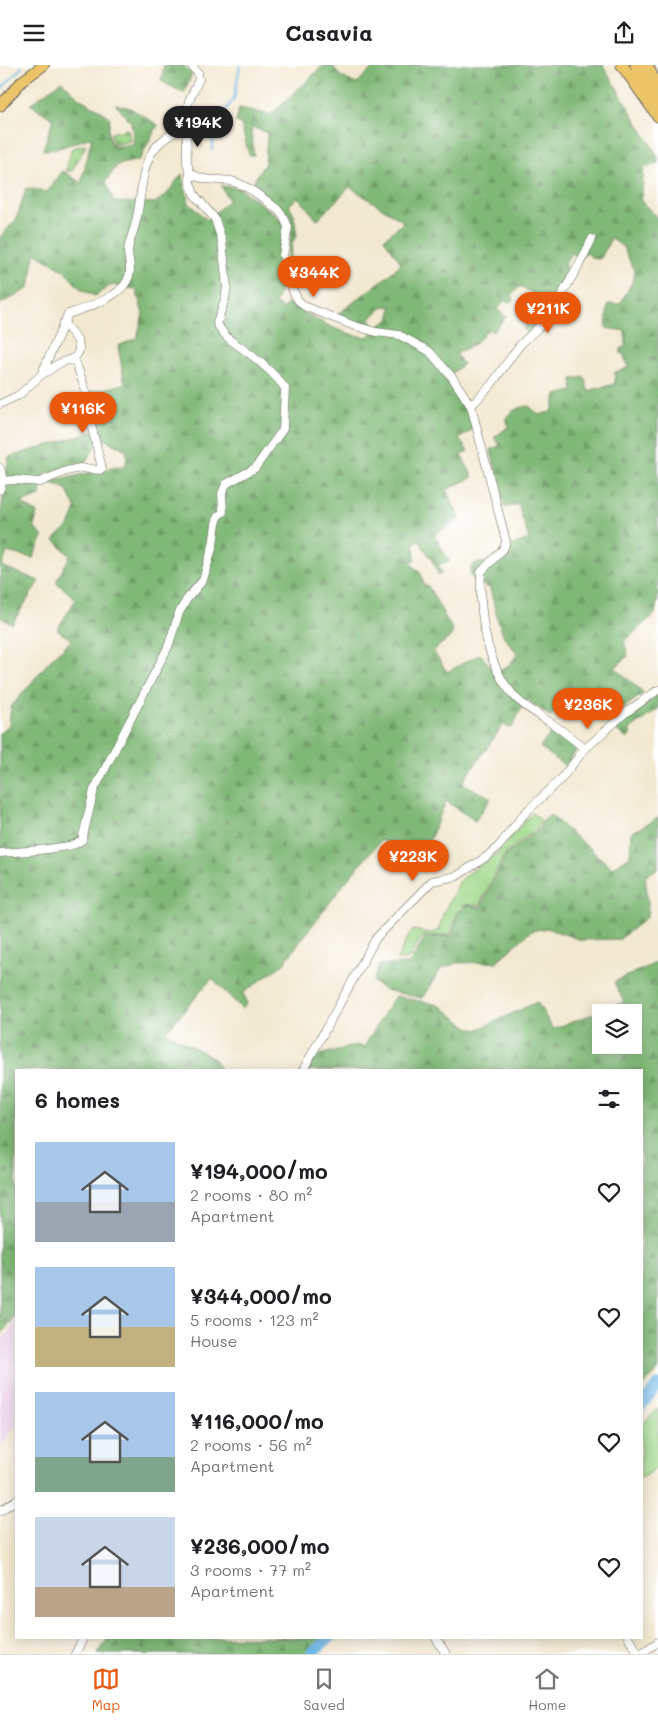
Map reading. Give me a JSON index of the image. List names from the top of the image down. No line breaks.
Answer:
{"page":{"header":"Casavia","price":["¥194K","¥344K","¥211K","¥116K","¥236K","¥223K"],"heading":"6 homes","list":[{"name":"¥194,000/mo","note":"2 rooms · 80 m² · Apartment"},{"name":"¥344,000/mo","note":"5 rooms · 123 m² · House"},{"name":"¥116,000/mo","note":"2 rooms · 56 m² · Apartment"},{"name":"¥236,000/mo","note":"3 rooms · 77 m² · Apartment"}],"tabs":["Map","Saved","Home"]}}
